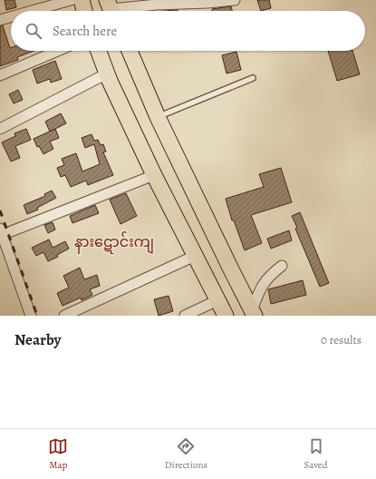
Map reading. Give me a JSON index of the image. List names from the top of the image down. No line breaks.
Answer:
{"districts":["နားဋောင်းကျ"],"page":{"search":"Search here","heading":["Nearby","0 results"],"nav":["Map","Directions","Saved"]}}
